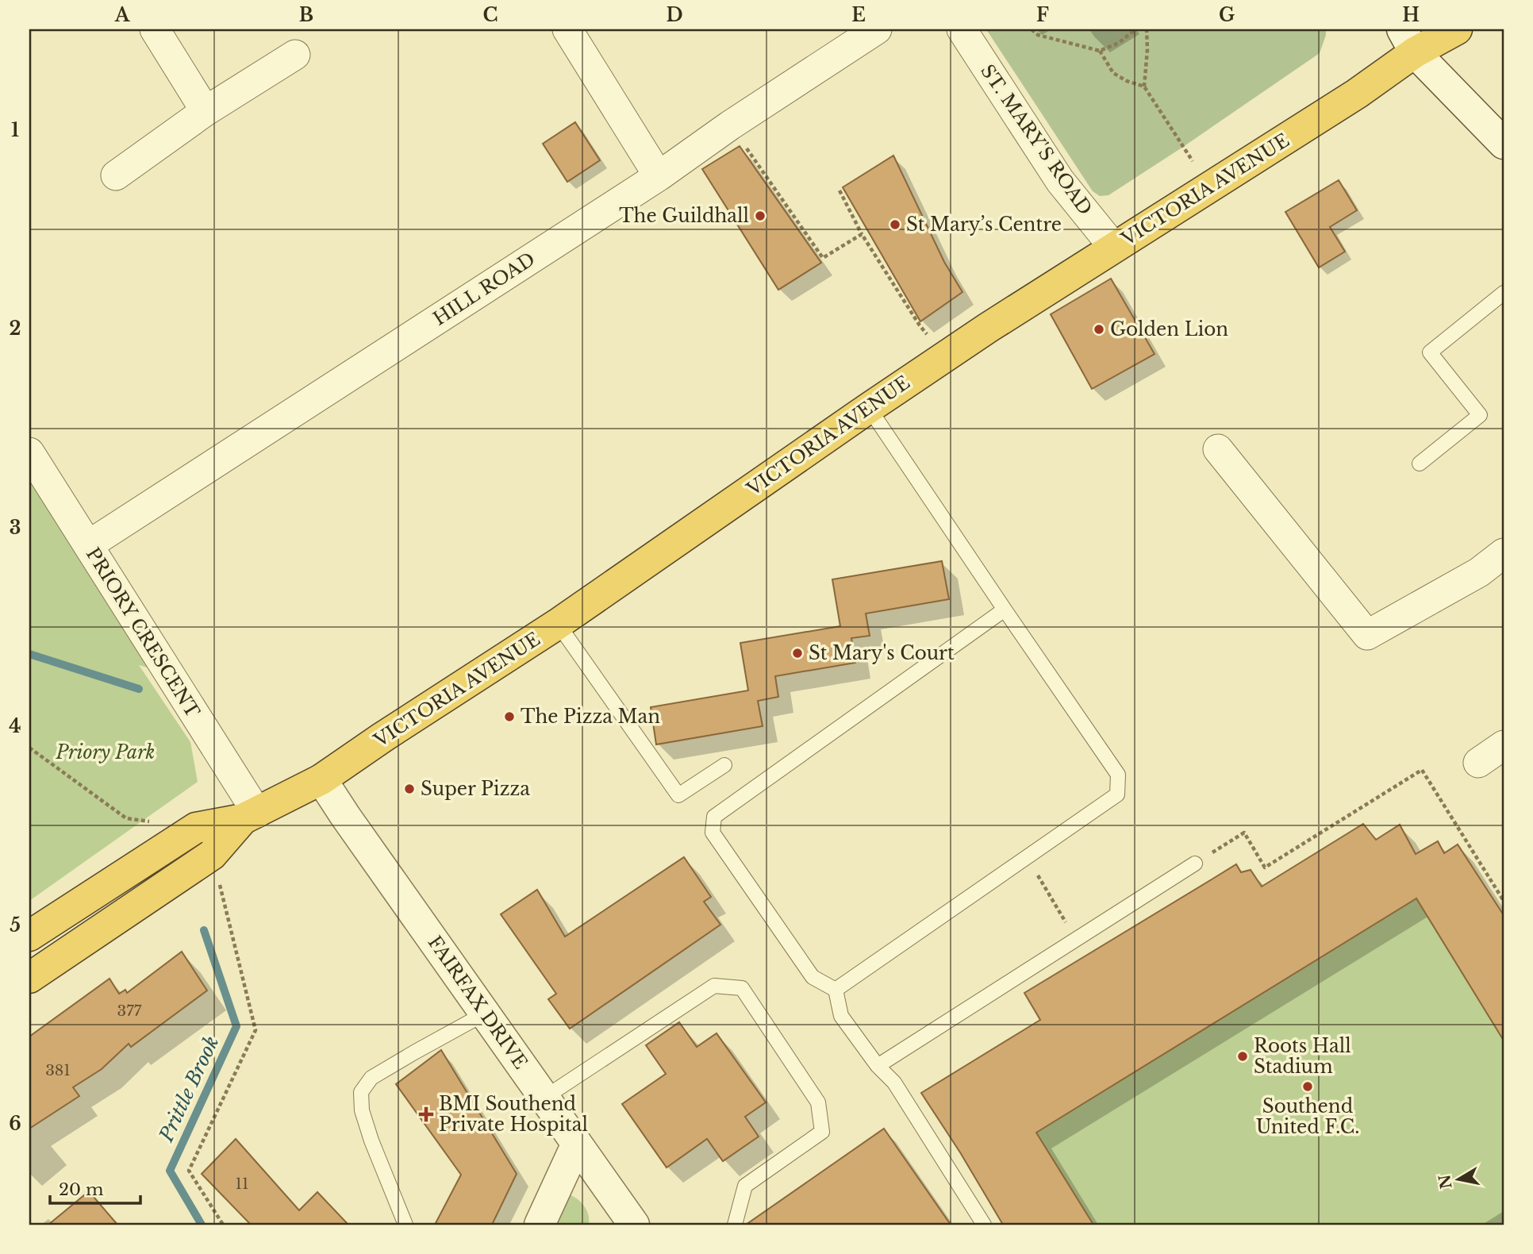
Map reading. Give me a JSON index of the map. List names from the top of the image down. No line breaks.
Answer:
{"streets":{"highway":["VICTORIA AVENUE"],"street":["ST. MARY'S ROAD","HILL ROAD","PRIORY CRESCENT","FAIRFAX DRIVE"]},"crossings":[["ST. MARY'S ROAD","VICTORIA AVENUE"],["VICTORIA AVENUE","PRIORY CRESCENT"],["VICTORIA AVENUE","FAIRFAX DRIVE"],["HILL ROAD","PRIORY CRESCENT"]],"water":["Prittle Brook"],"parks":["Priory Park"],"places":{"other":["The Guildhall","St Mary’s Centre","Golden Lion","St Mary's Court","The Pizza Man","Super Pizza","Roots Hall Stadium","Southend United F.C."],"health":["BMI Southend Private Hospital"]},"house_numbers":["377","381","11"],"scale_bar":"20 m","north":"left","grid":{"columns":["A","B","C","D","E","F","G","H"],"rows":["1","2","3","4","5","6"]}}
